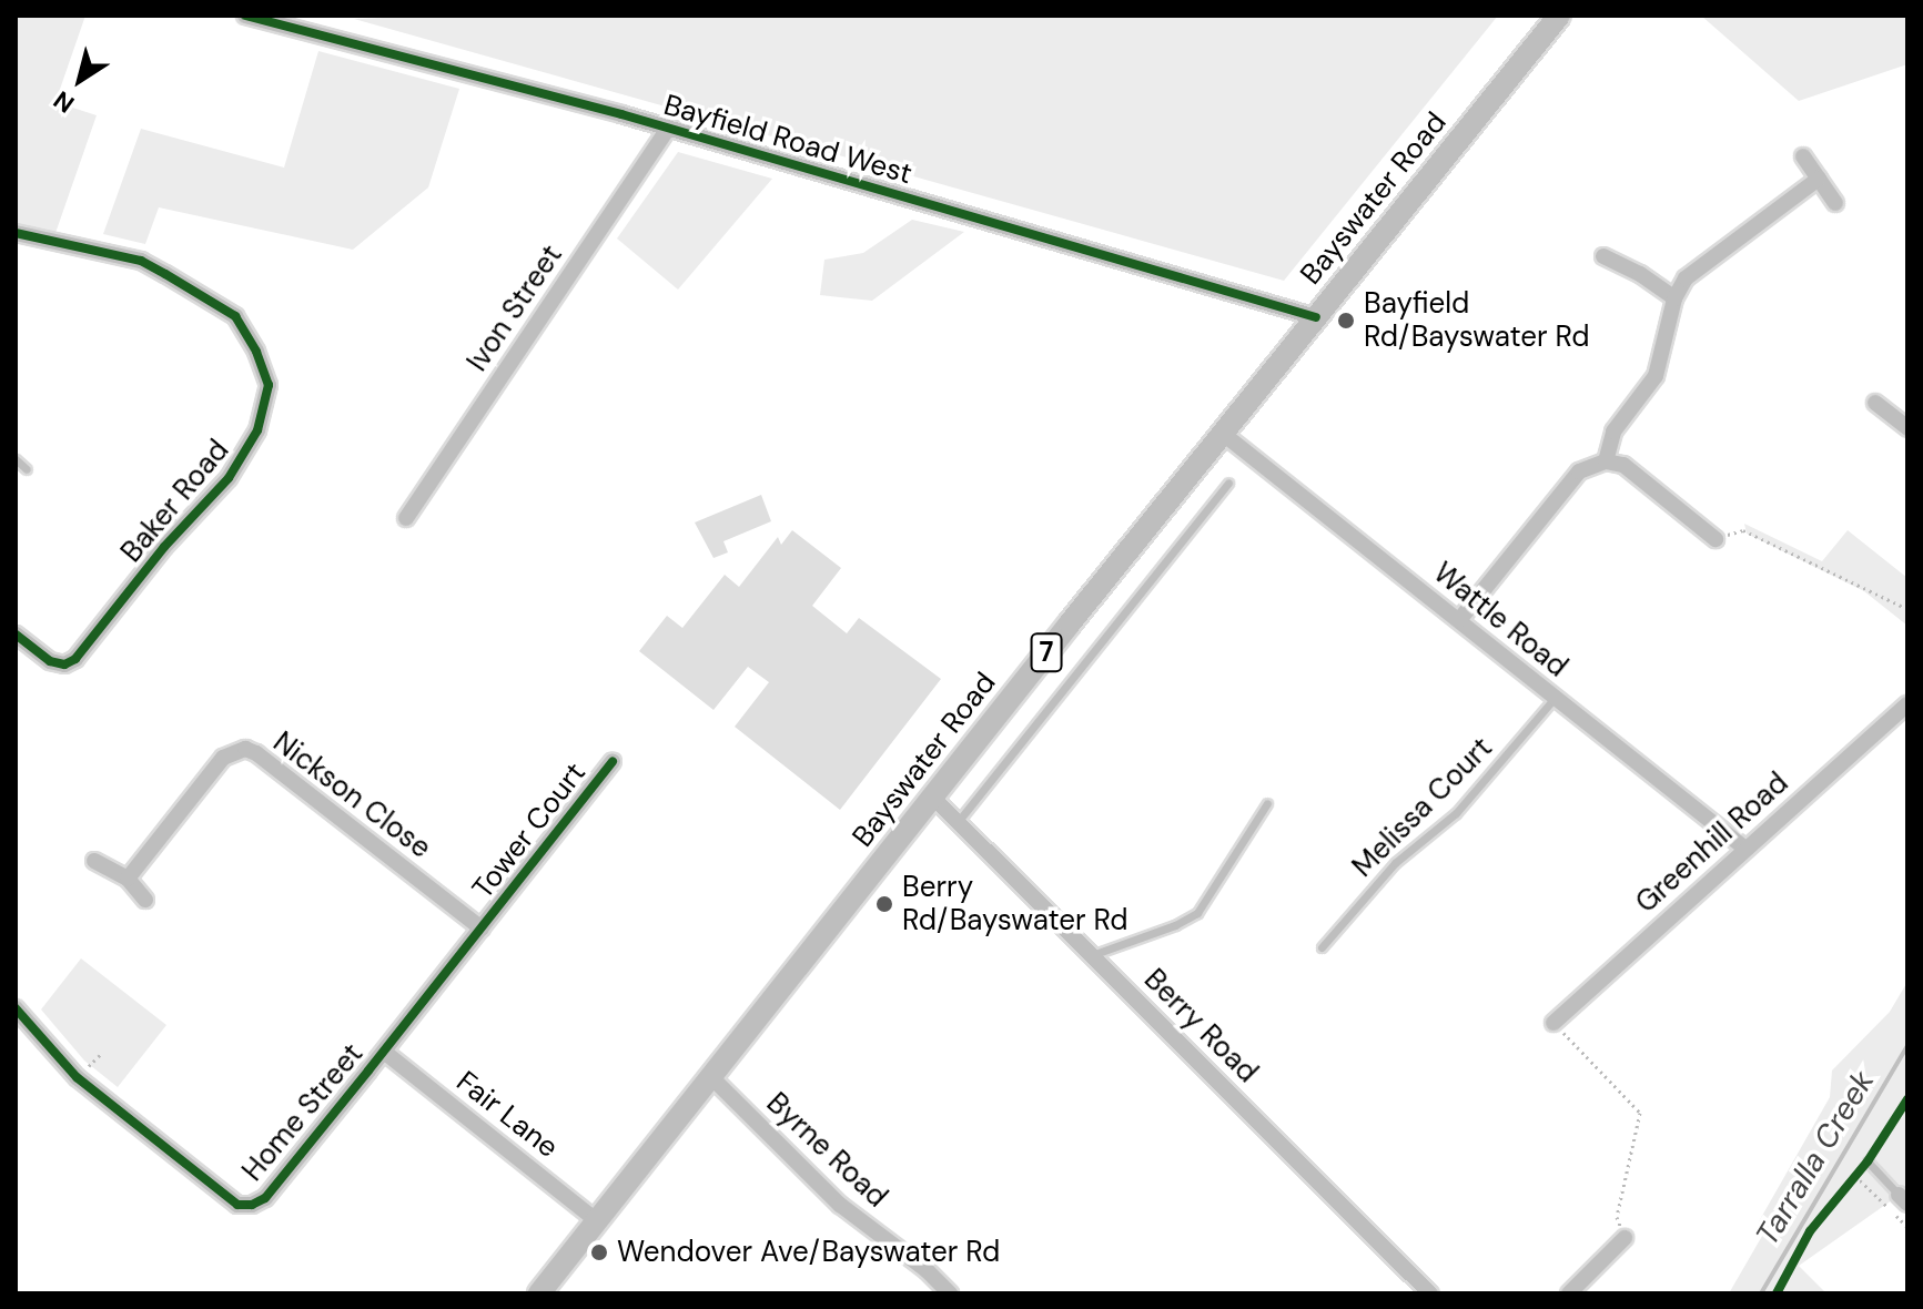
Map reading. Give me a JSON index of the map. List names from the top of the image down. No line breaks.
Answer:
{"streets":{"main road":["Bayswater Road","7"],"street":["Bayfield Road West","Ivon Street","Baker Road","Wattle Road","Nickson Close","Tower Court","Greenhill Road","Berry Road","Home Street","Fair Lane","Byrne Road"],"lane":["Melissa Court"]},"crossings":[["Bayfield Road West","Bayswater Road"],["Bayfield Road West","Ivon Street"],["Bayswater Road","Wattle Road"],["Bayswater Road","Berry Road"],["Bayswater Road","Fair Lane"],["Bayswater Road","Byrne Road"],["Wattle Road","Melissa Court"],["Wattle Road","Greenhill Road"],["Nickson Close","Tower Court"],["Nickson Close","Home Street"],["Tower Court","Home Street"],["Home Street","Fair Lane"]],"water":["Tarralla Creek"],"places":["Bayfield Rd/Bayswater Rd","Berry Rd/Bayswater Rd","Wendover Ave/Bayswater Rd"],"north":"bottom left"}
